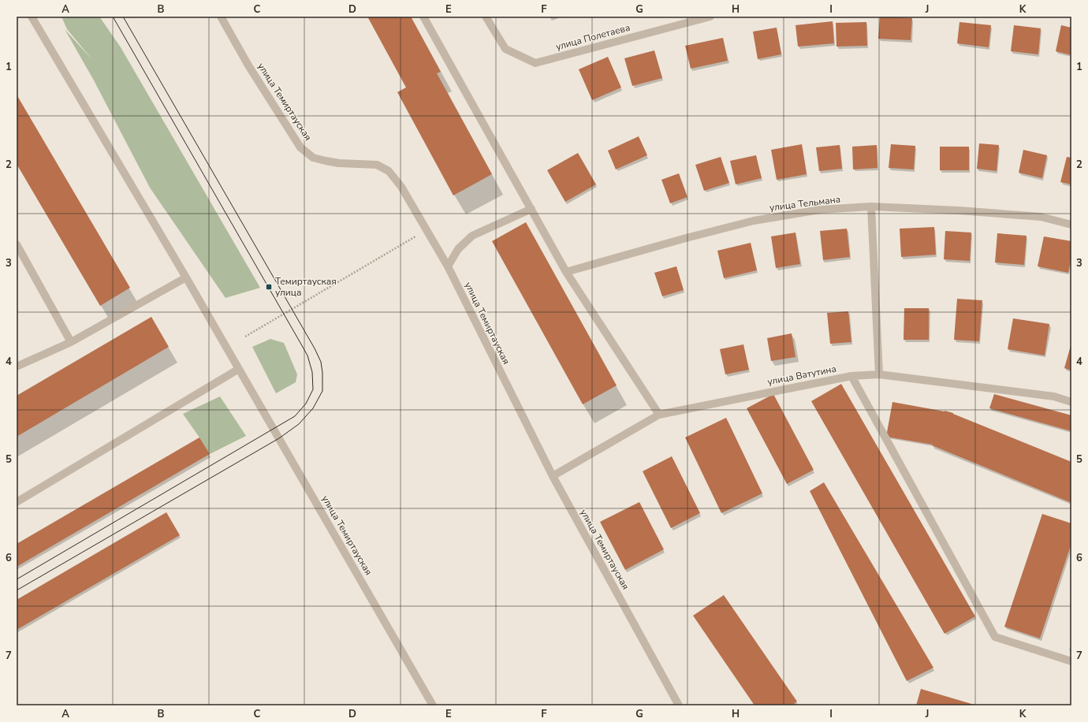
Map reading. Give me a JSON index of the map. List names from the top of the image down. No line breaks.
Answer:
{"streets":{"street":["улица Полетаева","улица Темиртауская","улица Тельмана","улица Ватутина"]},"crossings":[["улица Темиртауская","улица Ватутина"]],"places":{"transit":["Темиртауская улица"]},"grid":{"columns":["A","B","C","D","E","F","G","H","I","J","K"],"rows":["1","2","3","4","5","6","7"]}}
